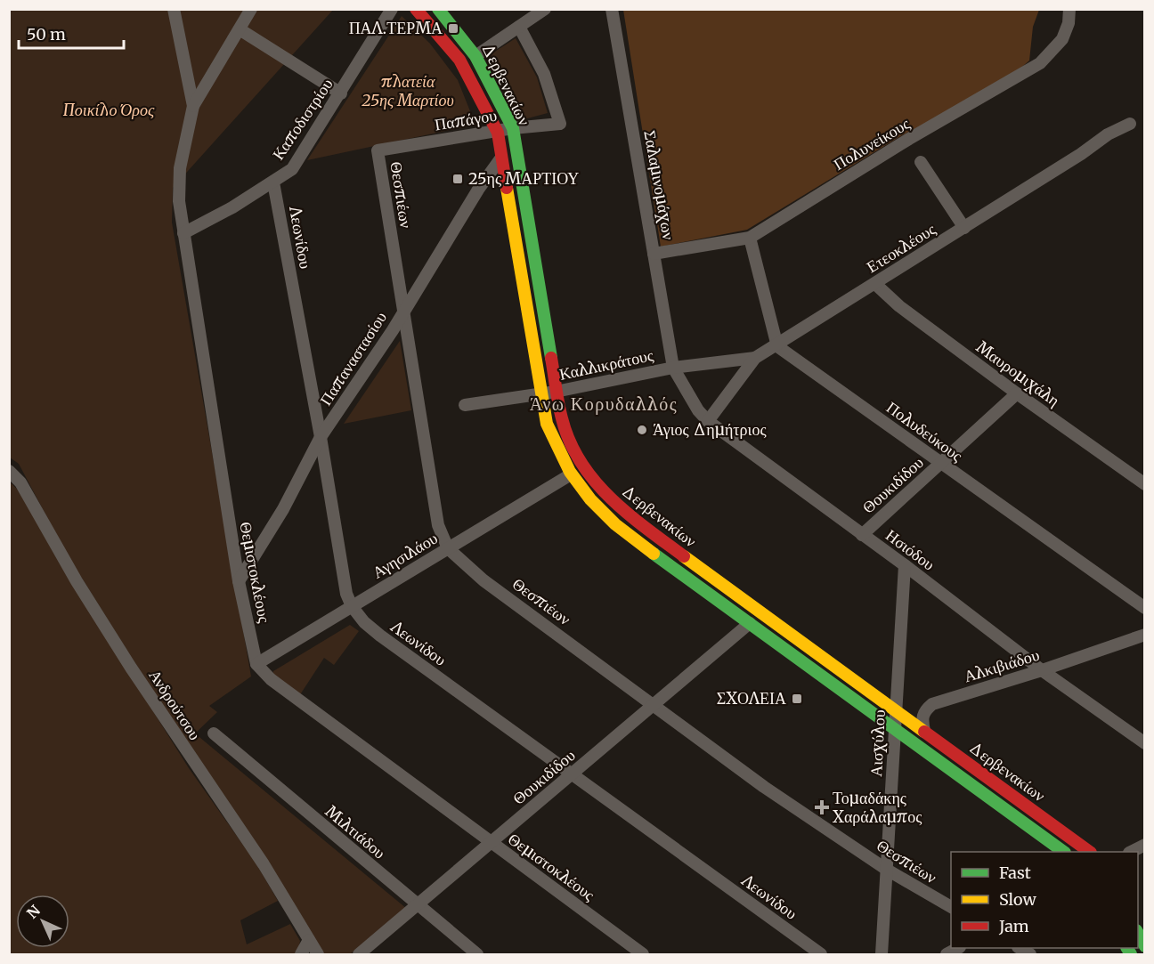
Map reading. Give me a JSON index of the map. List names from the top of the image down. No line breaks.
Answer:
{"streets":{"street":["Δερβενακίων","Καποδιστρίου","Παπάγου","Πολυνείκους","Σαλαμινομάχων","Θεσπιέων","Λεωνίδου","Ετεοκλέους","Παπαναστασίου","Καλλικράτους","Μαυρομιχάλη","Πολυδεύκους","Θουκιδίδου","Ησιόδου","Αγησιλάου","Θεμιστοκλέους","Αλκιβιάδου","Ανδρούτσου","Αισχύλου","Μιλτιάδου"]},"crossings":[["Δερβενακίων","Παπάγου"],["Δερβενακίων","Παπαναστασίου"],["Δερβενακίων","Καλλικράτους"],["Δερβενακίων","Θουκιδίδου"],["Δερβενακίων","Αγησιλάου"],["Δερβενακίων","Αλκιβιάδου"],["Δερβενακίων","Αισχύλου"],["Καποδιστρίου","Λεωνίδου"],["Καποδιστρίου","Θεμιστοκλέους"],["Παπάγου","Θεσπιέων"],["Πολυνείκους","Σαλαμινομάχων"],["Σαλαμινομάχων","Καλλικράτους"],["Σαλαμινομάχων","Ησιόδου"],["Θεσπιέων","Παπαναστασίου"],["Θεσπιέων","Θουκιδίδου"],["Θεσπιέων","Αγησιλάου"],["Θεσπιέων","Αισχύλου"],["Λεωνίδου","Παπαναστασίου"],["Λεωνίδου","Θουκιδίδου"],["Λεωνίδου","Αγησιλάου"],["Ετεοκλέους","Καλλικράτους"],["Ετεοκλέους","Μαυρομιχάλη"],["Ετεοκλέους","Πολυδεύκους"],["Ετεοκλέους","Ησιόδου"],["Παπαναστασίου","Θεμιστοκλέους"],["Καλλικράτους","Ησιόδου"],["Μαυρομιχάλη","Θουκιδίδου"],["Πολυδεύκους","Θουκιδίδου"],["Θουκιδίδου","Ησιόδου"],["Θουκιδίδου","Θεμιστοκλέους"],["Θουκιδίδου","Μιλτιάδου"],["Ησιόδου","Αλκιβιάδου"],["Ησιόδου","Αισχύλου"],["Αγησιλάου","Θεμιστοκλέους"]],"districts":["Άνω Κορυδαλλός"],"parks":["πλατεία 25ης Μαρτίου","Ποικίλο Όρος"],"places":{"transit":["ΠΑΛ.ΤΕΡΜΑ","25ης ΜΑΡΤΙΟΥ","ΣΧΟΛΕΙΑ"],"other":["Άγιος Δημήτριος"],"health":["Τομαδάκης Χαράλαμπος"]},"legend":["Fast","Slow","Jam"],"scale_bar":"50 m","north":"top left"}
